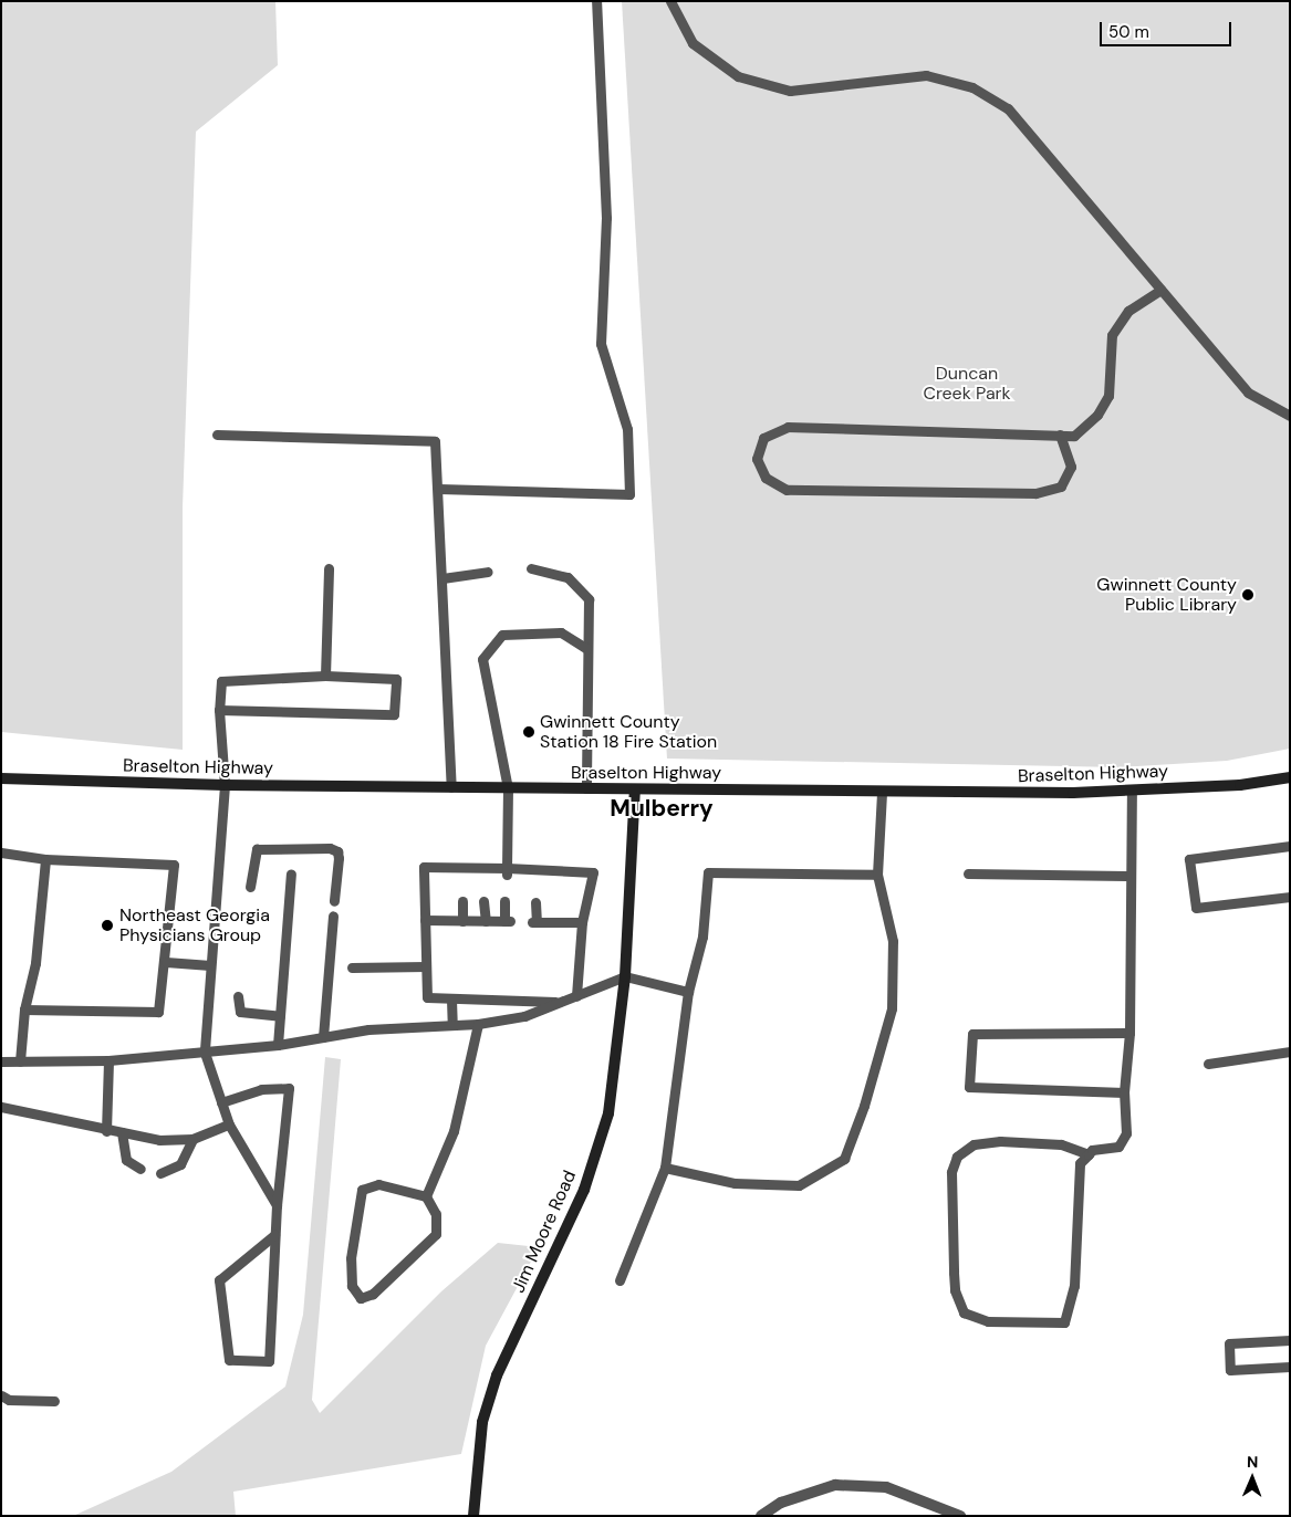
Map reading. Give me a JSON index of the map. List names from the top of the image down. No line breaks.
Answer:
{"streets":{"main road":["Braselton Highway","Jim Moore Road"]},"crossings":[["Braselton Highway","Jim Moore Road"]],"districts":["Mulberry"],"parks":["Duncan Creek Park"],"places":["Gwinnett County Public Library","Gwinnett County Station 18 Fire Station","Northeast Georgia Physicians Group"],"scale_bar":"50 m","north":"top"}
